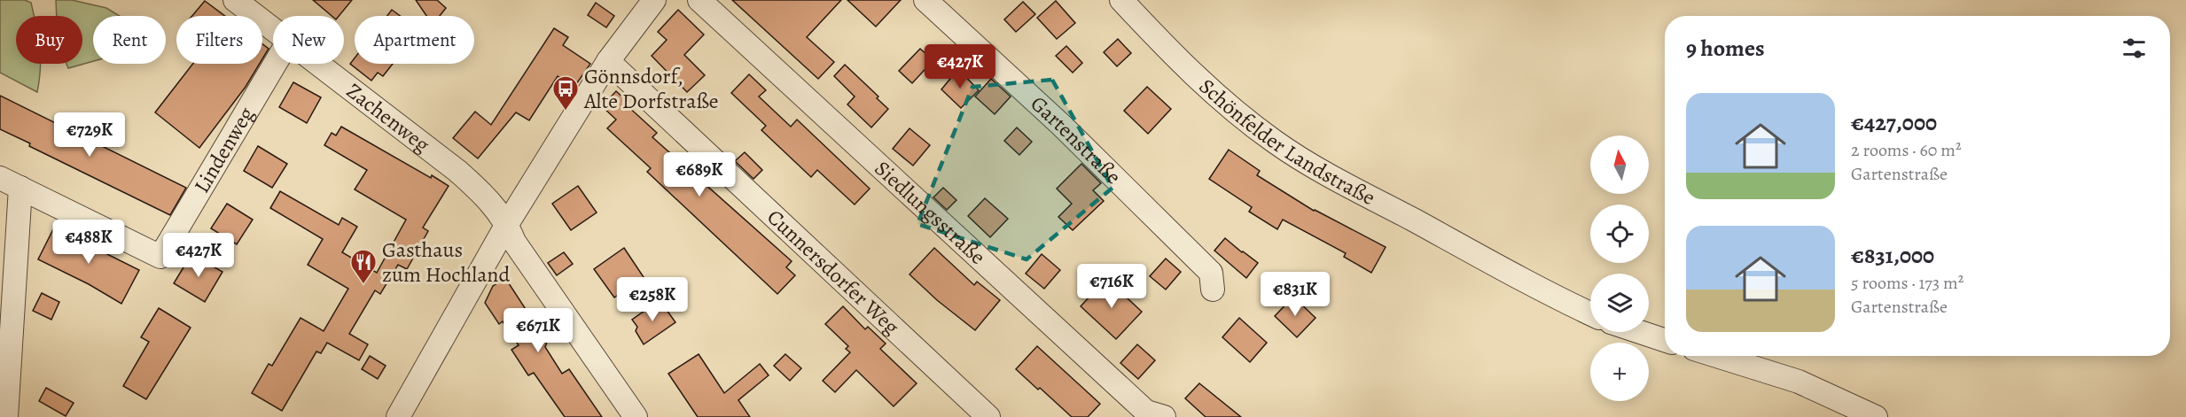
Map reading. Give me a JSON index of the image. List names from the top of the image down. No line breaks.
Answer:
{"streets":{"street":["Zachenweg","Schönfelder Landstraße","Gartenstraße","Lindenweg","Siedlungsstraße","Cunnersdorfer Weg"]},"places":{"bus stop":["Gönnsdorf, Alte Dorfstraße"],"restaurant":["Gasthaus zum Hochland"]},"north":"top","page":{"chip":["Buy","Rent","Filters","New","Apartment"],"heading":"9 homes","price":["€427K","€729K","€689K","€488K","€427K","€716K","€831K","€258K","€671K"],"list":[{"name":"€427,000","note":"2 rooms · 60 m² · Gartenstraße"},{"name":"€831,000","note":"5 rooms · 173 m² · Gartenstraße"}],"map_buttons":"+"}}
